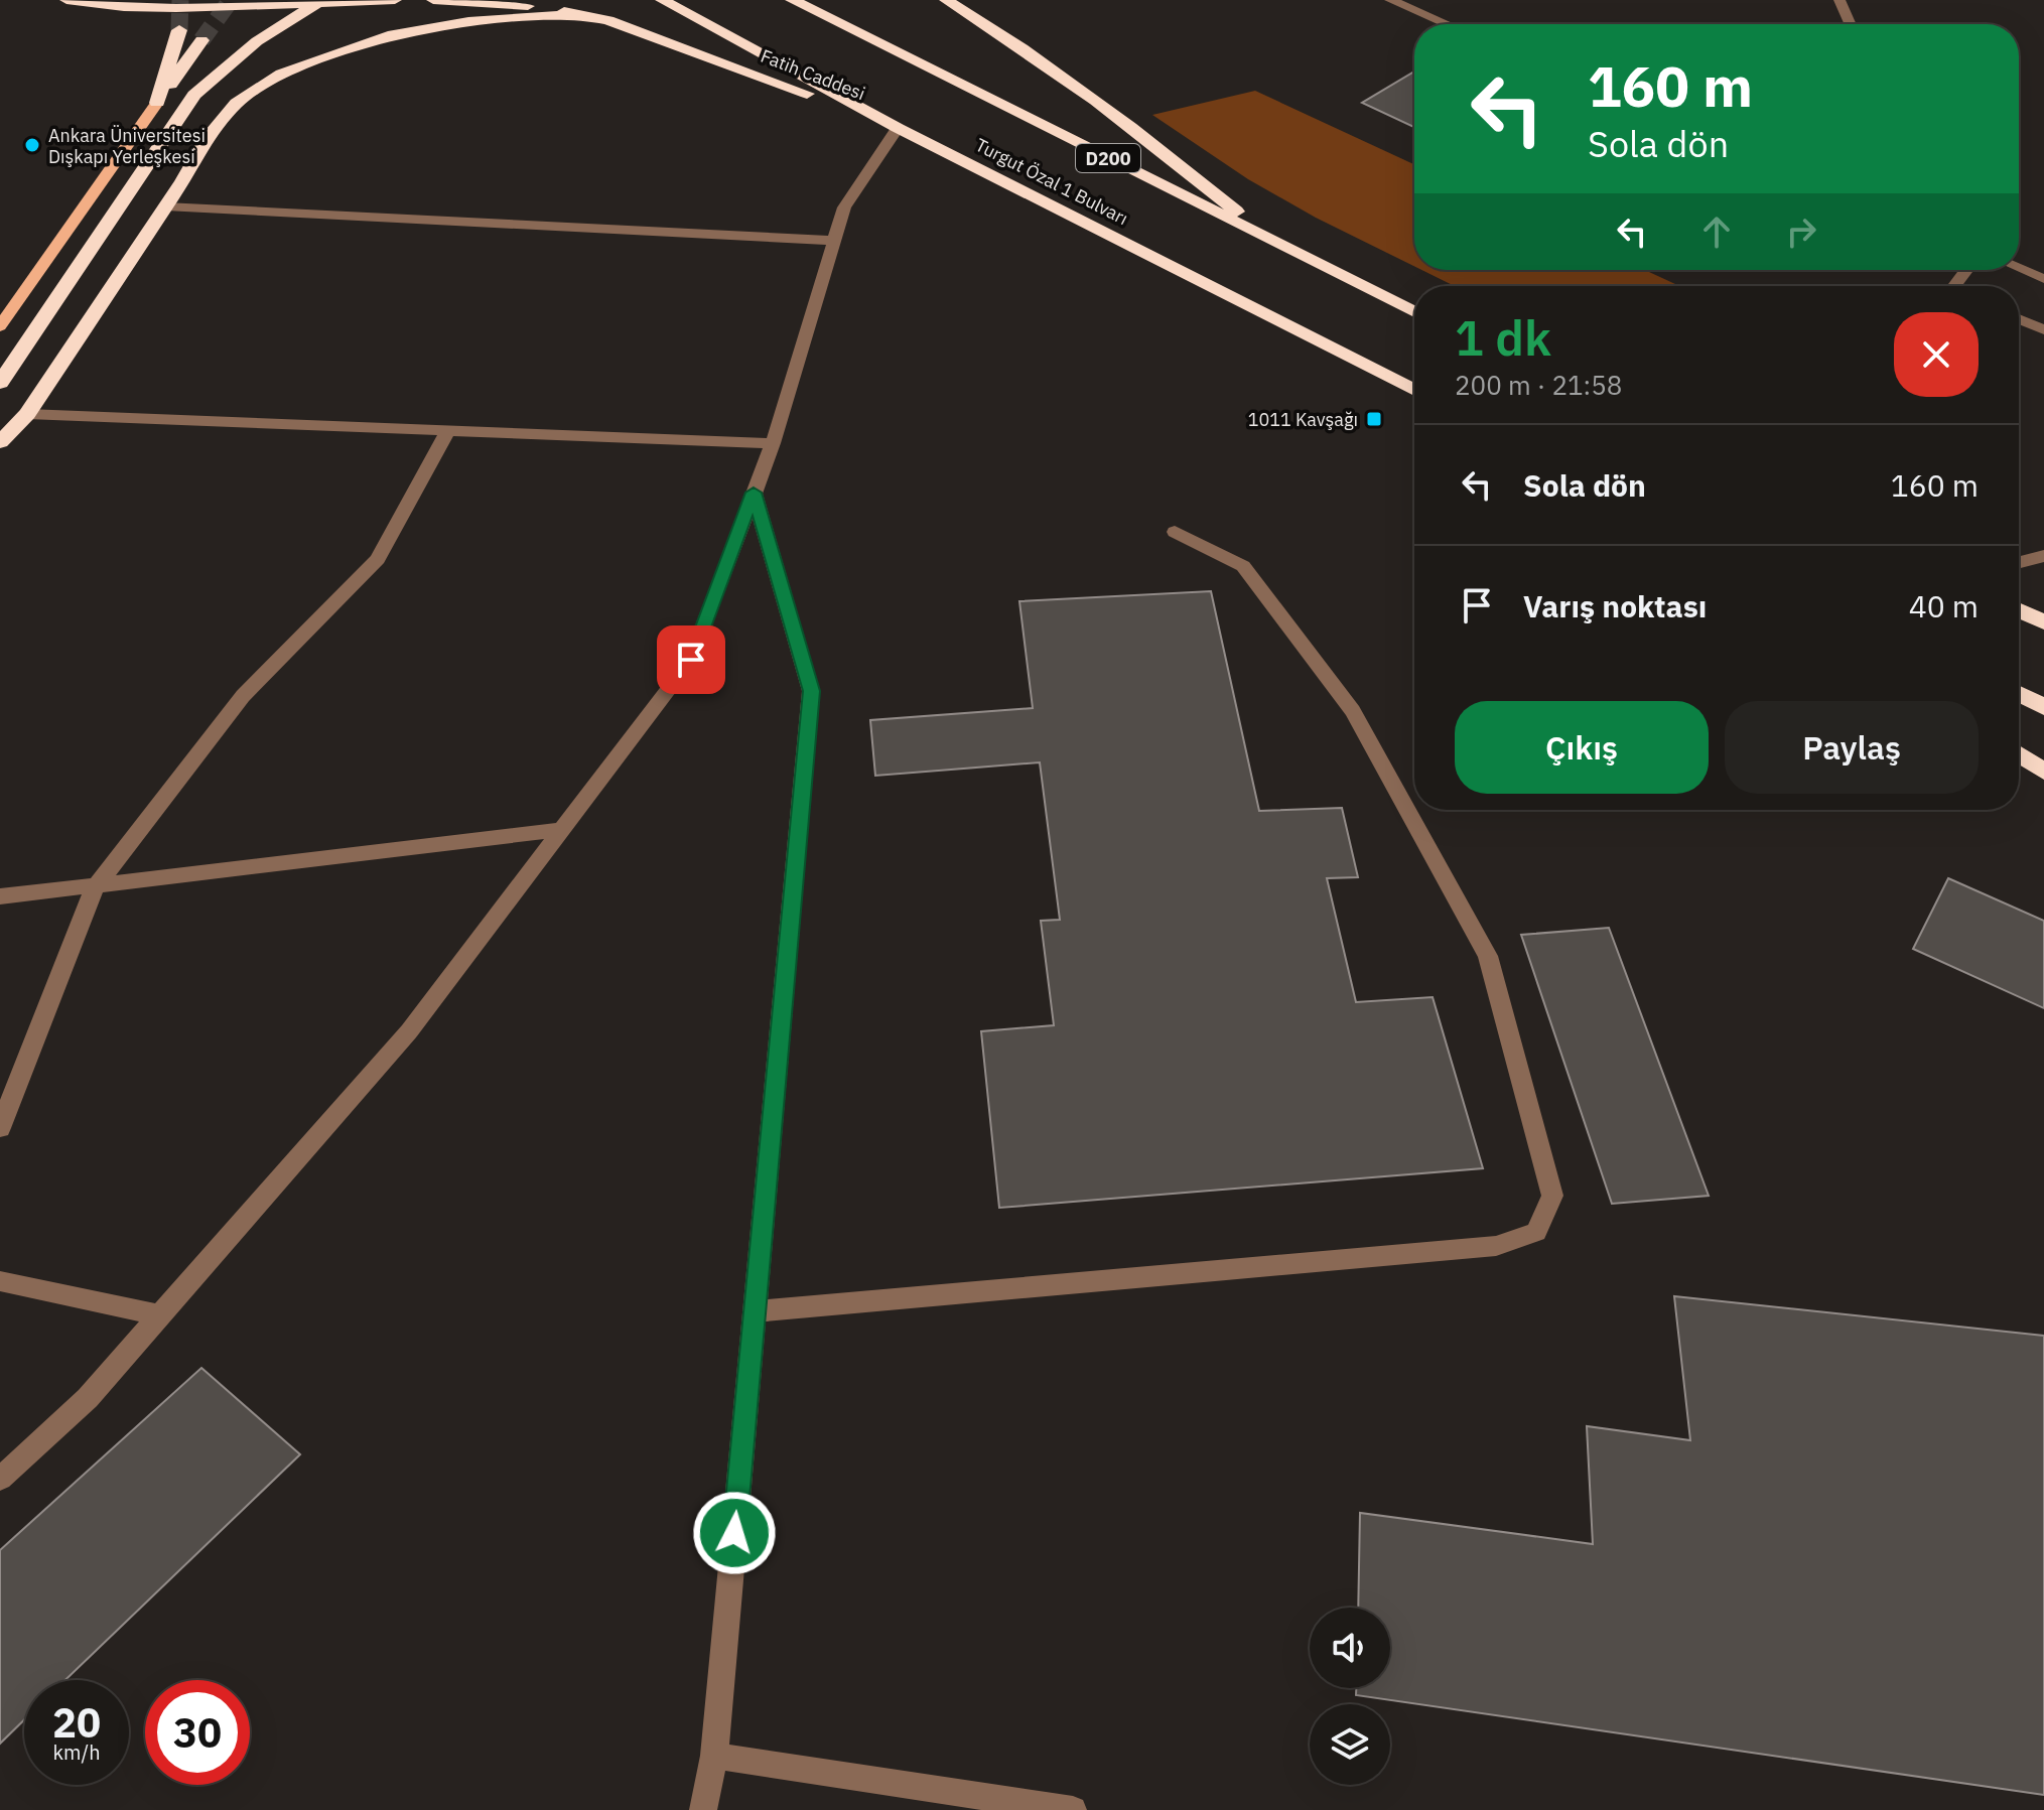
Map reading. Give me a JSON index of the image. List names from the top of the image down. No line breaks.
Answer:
{"streets":{"highway":["Fatih Caddesi","D200","Turgut Özal 1 Bulvarı"]},"crossings":[["Fatih Caddesi","Turgut Özal 1 Bulvarı"]],"places":{"other":["Ankara Üniversitesi Dışkapı Yerleşkesi"],"transit":["1011 Kavşağı"]},"page":{"turn":["160 m","Sola dön"],"heading":["1 dk","200 m · 21:58"],"list":[{"name":"Sola dön","value":"160 m"},{"name":"Varış noktası","value":"40 m"}],"buttons":["Çıkış","Paylaş"],"speed":"20 km/h","limit":"30"}}
